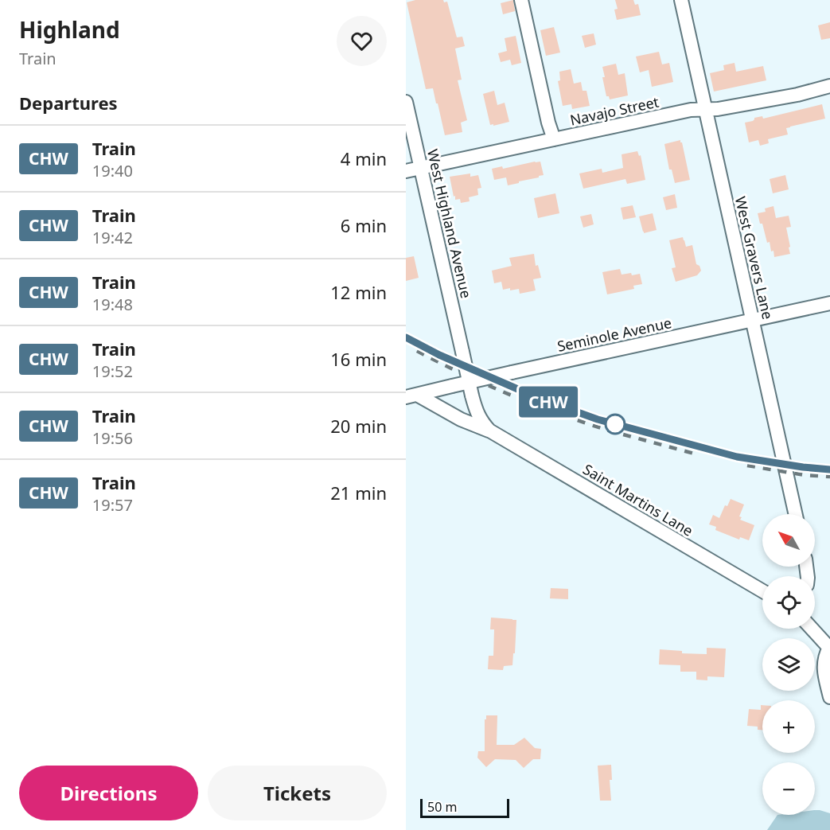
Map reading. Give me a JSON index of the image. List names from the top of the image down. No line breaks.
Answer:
{"streets":{"street":["Navajo Street","West Highland Avenue","West Gravers Lane","Seminole Avenue","Saint Martins Lane"]},"crossings":[["Navajo Street","West Highland Avenue"],["Navajo Street","West Gravers Lane"],["West Highland Avenue","Saint Martins Lane"],["West Gravers Lane","Seminole Avenue"],["Seminole Avenue","Saint Martins Lane"]],"scale_bar":"50 m","north":"top left","page":{"heading":[["Highland","Train"],"Departures"],"on_map":"CHW","list":[{"mark":"CHW","name":"Train","note":"19:40","value":"4 min"},{"mark":"CHW","name":"Train","note":"19:42","value":"6 min"},{"mark":"CHW","name":"Train","note":"19:48","value":"12 min"},{"mark":"CHW","name":"Train","note":"19:52","value":"16 min"},{"mark":"CHW","name":"Train","note":"19:56","value":"20 min"},{"mark":"CHW","name":"Train","note":"19:57","value":"21 min"}],"map_buttons":["+","−"],"buttons":["Directions","Tickets"],"scale":"50 m"}}
